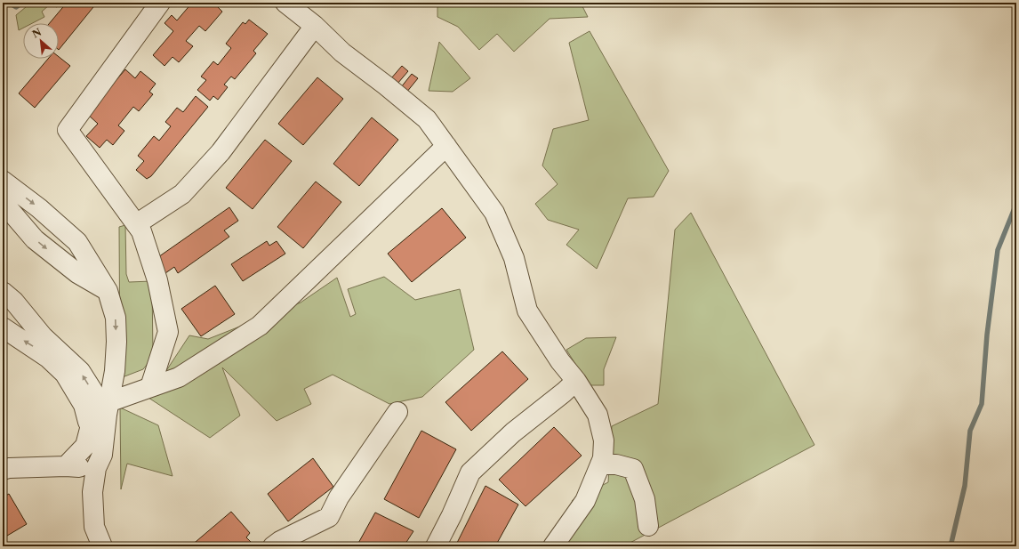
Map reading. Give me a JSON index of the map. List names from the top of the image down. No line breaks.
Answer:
{"north":"top left"}
